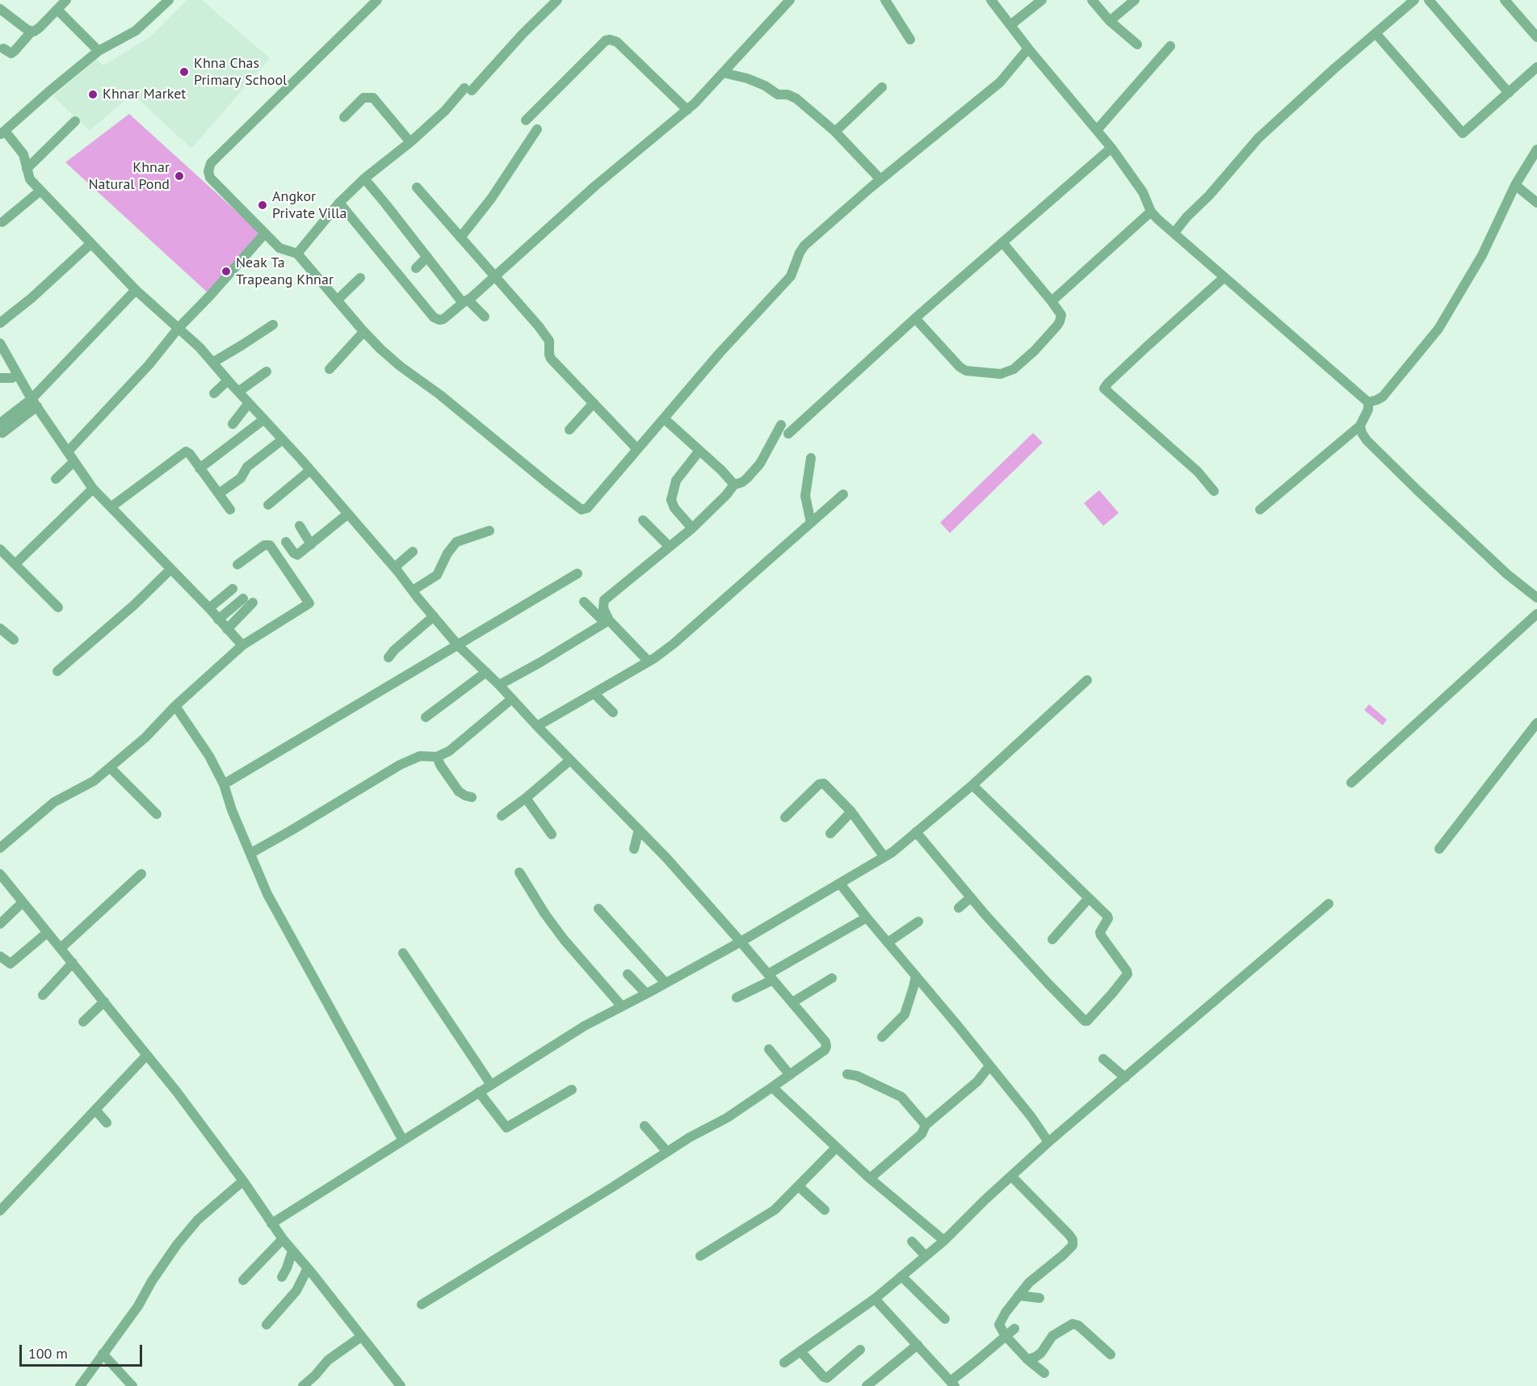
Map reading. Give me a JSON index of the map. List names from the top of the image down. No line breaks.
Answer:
{"places":["Khna Chas Primary School","Khnar Market","Khnar Natural Pond","Angkor Private Villa","Neak Ta Trapeang Khnar"],"scale_bar":"100 m"}
